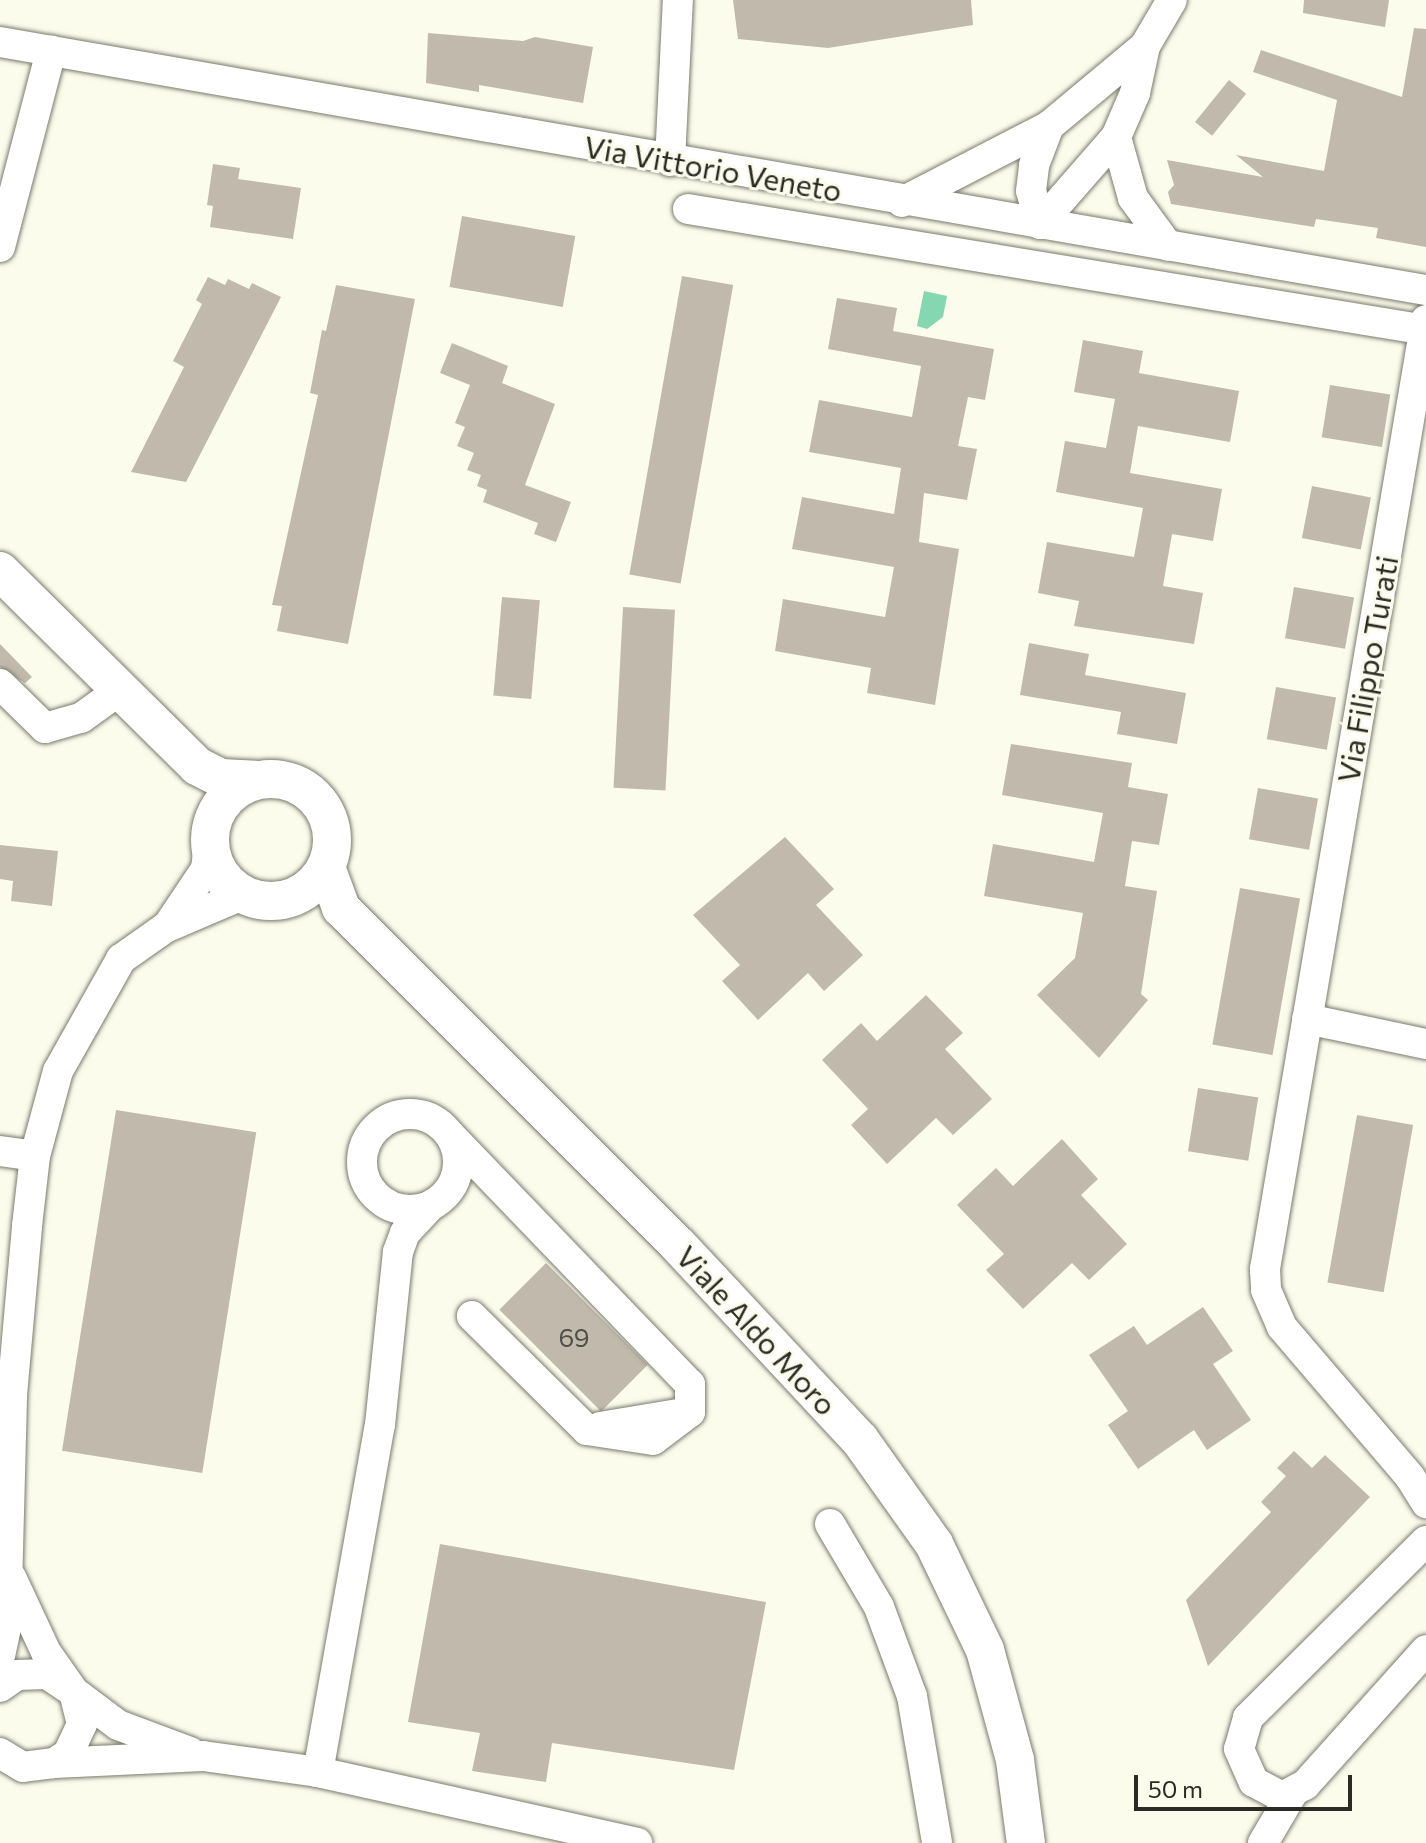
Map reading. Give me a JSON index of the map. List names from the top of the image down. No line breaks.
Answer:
{"streets":{"main road":["Viale Aldo Moro"],"street":["Via Vittorio Veneto","Via Filippo Turati"]},"house_numbers":["69"],"scale_bar":"50 m"}
